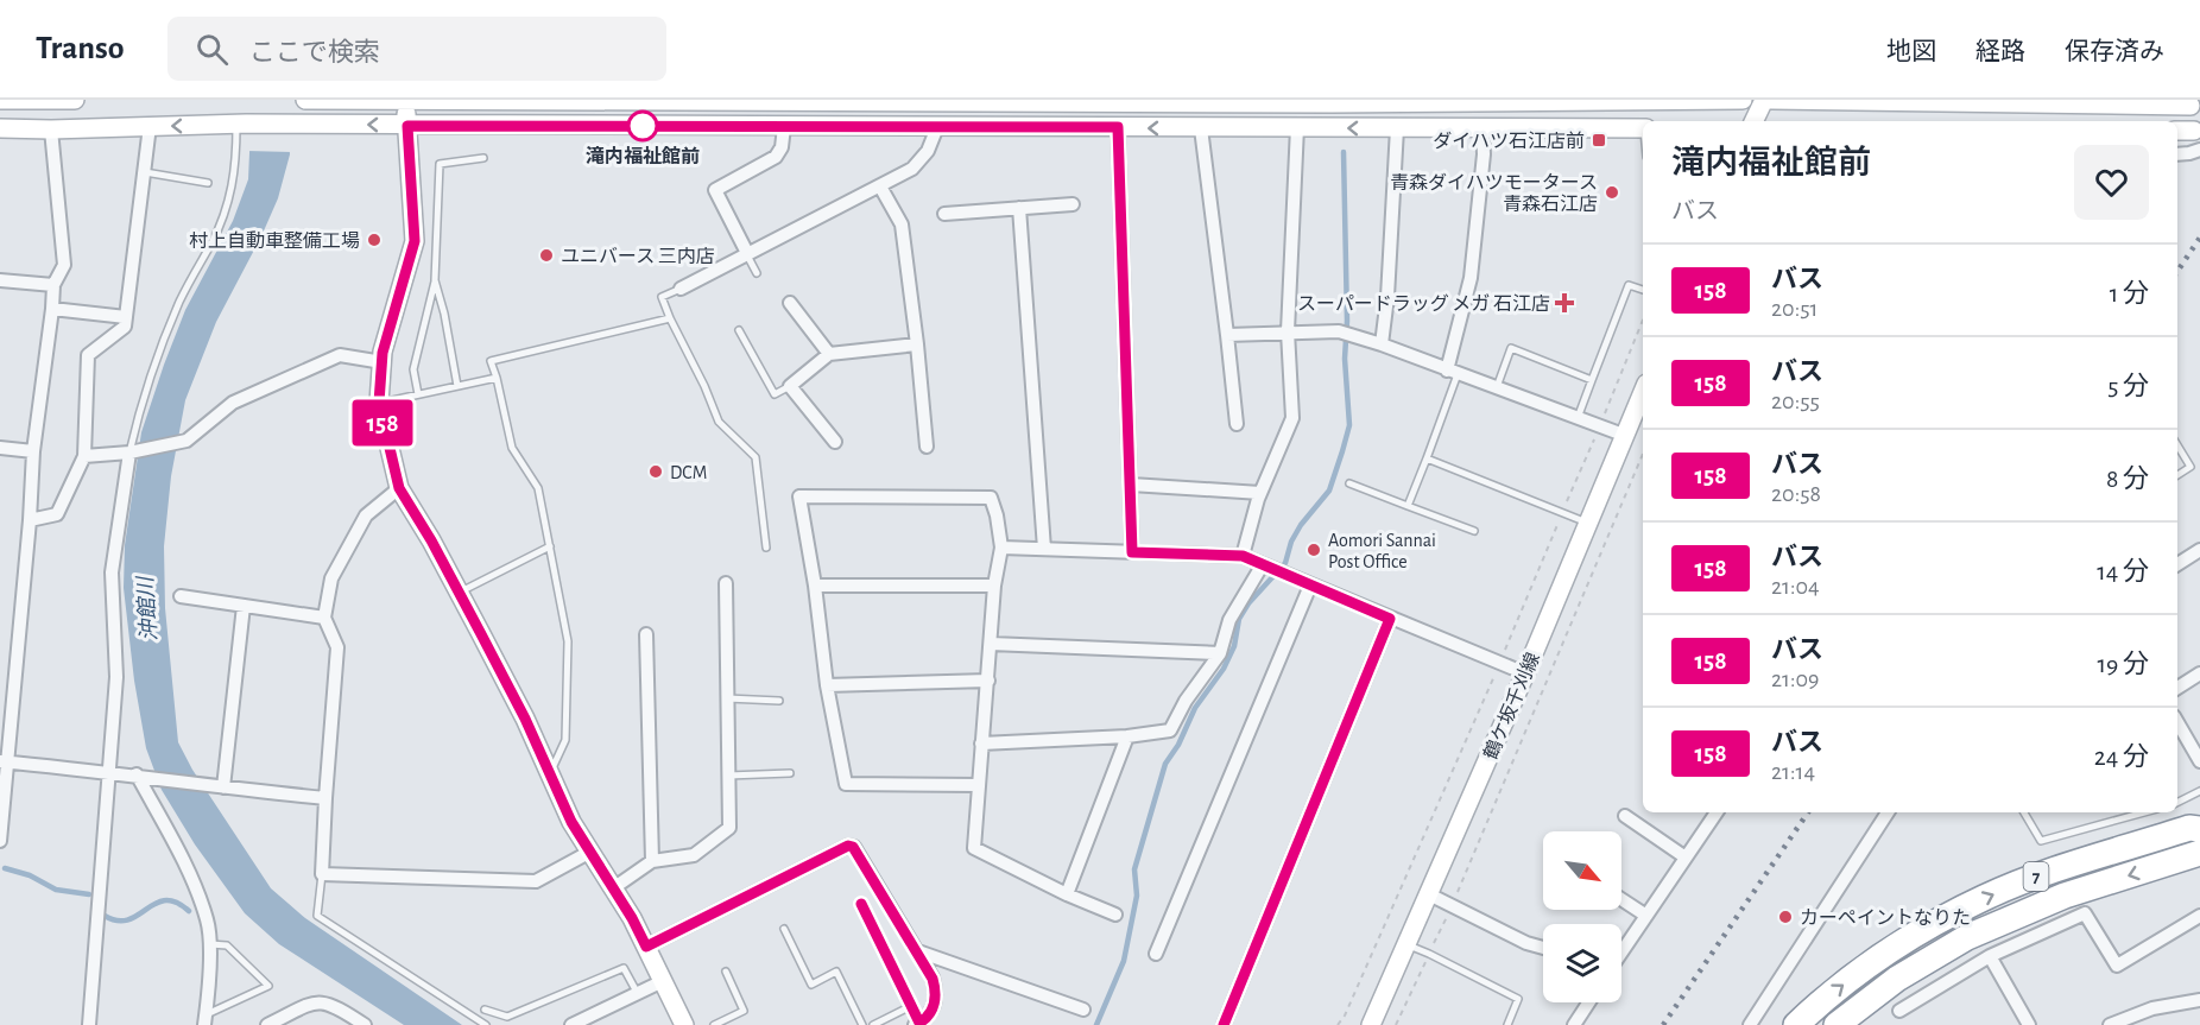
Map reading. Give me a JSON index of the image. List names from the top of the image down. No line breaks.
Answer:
{"streets":{"highway":["7"],"street":["鶴ケ坂千刈線"]},"water":["沖館川"],"places":{"other":["滝内福祉館前","青森ダイハツモータース 青森石江店","村上自動車整備工場","ユニバース 三内店","DCM","Aomori Sannai Post Office","カーペイントなりた"],"transit":["ダイハツ石江店前"],"health":["スーパードラッグ メガ 石江店"]},"lines":["bus line 158"],"north":"bottom right","page":{"header":"Transo","search":"ここで検索","nav":["地図","経路","保存済み"],"on_map":"158","heading":["滝内福祉館前","バス"],"list":[{"mark":"158","name":"バス","note":"20:51","value":"1 分"},{"mark":"158","name":"バス","note":"20:55","value":"5 分"},{"mark":"158","name":"バス","note":"20:58","value":"8 分"},{"mark":"158","name":"バス","note":"21:04","value":"14 分"},{"mark":"158","name":"バス","note":"21:09","value":"19 分"},{"mark":"158","name":"バス","note":"21:14","value":"24 分"}]}}
